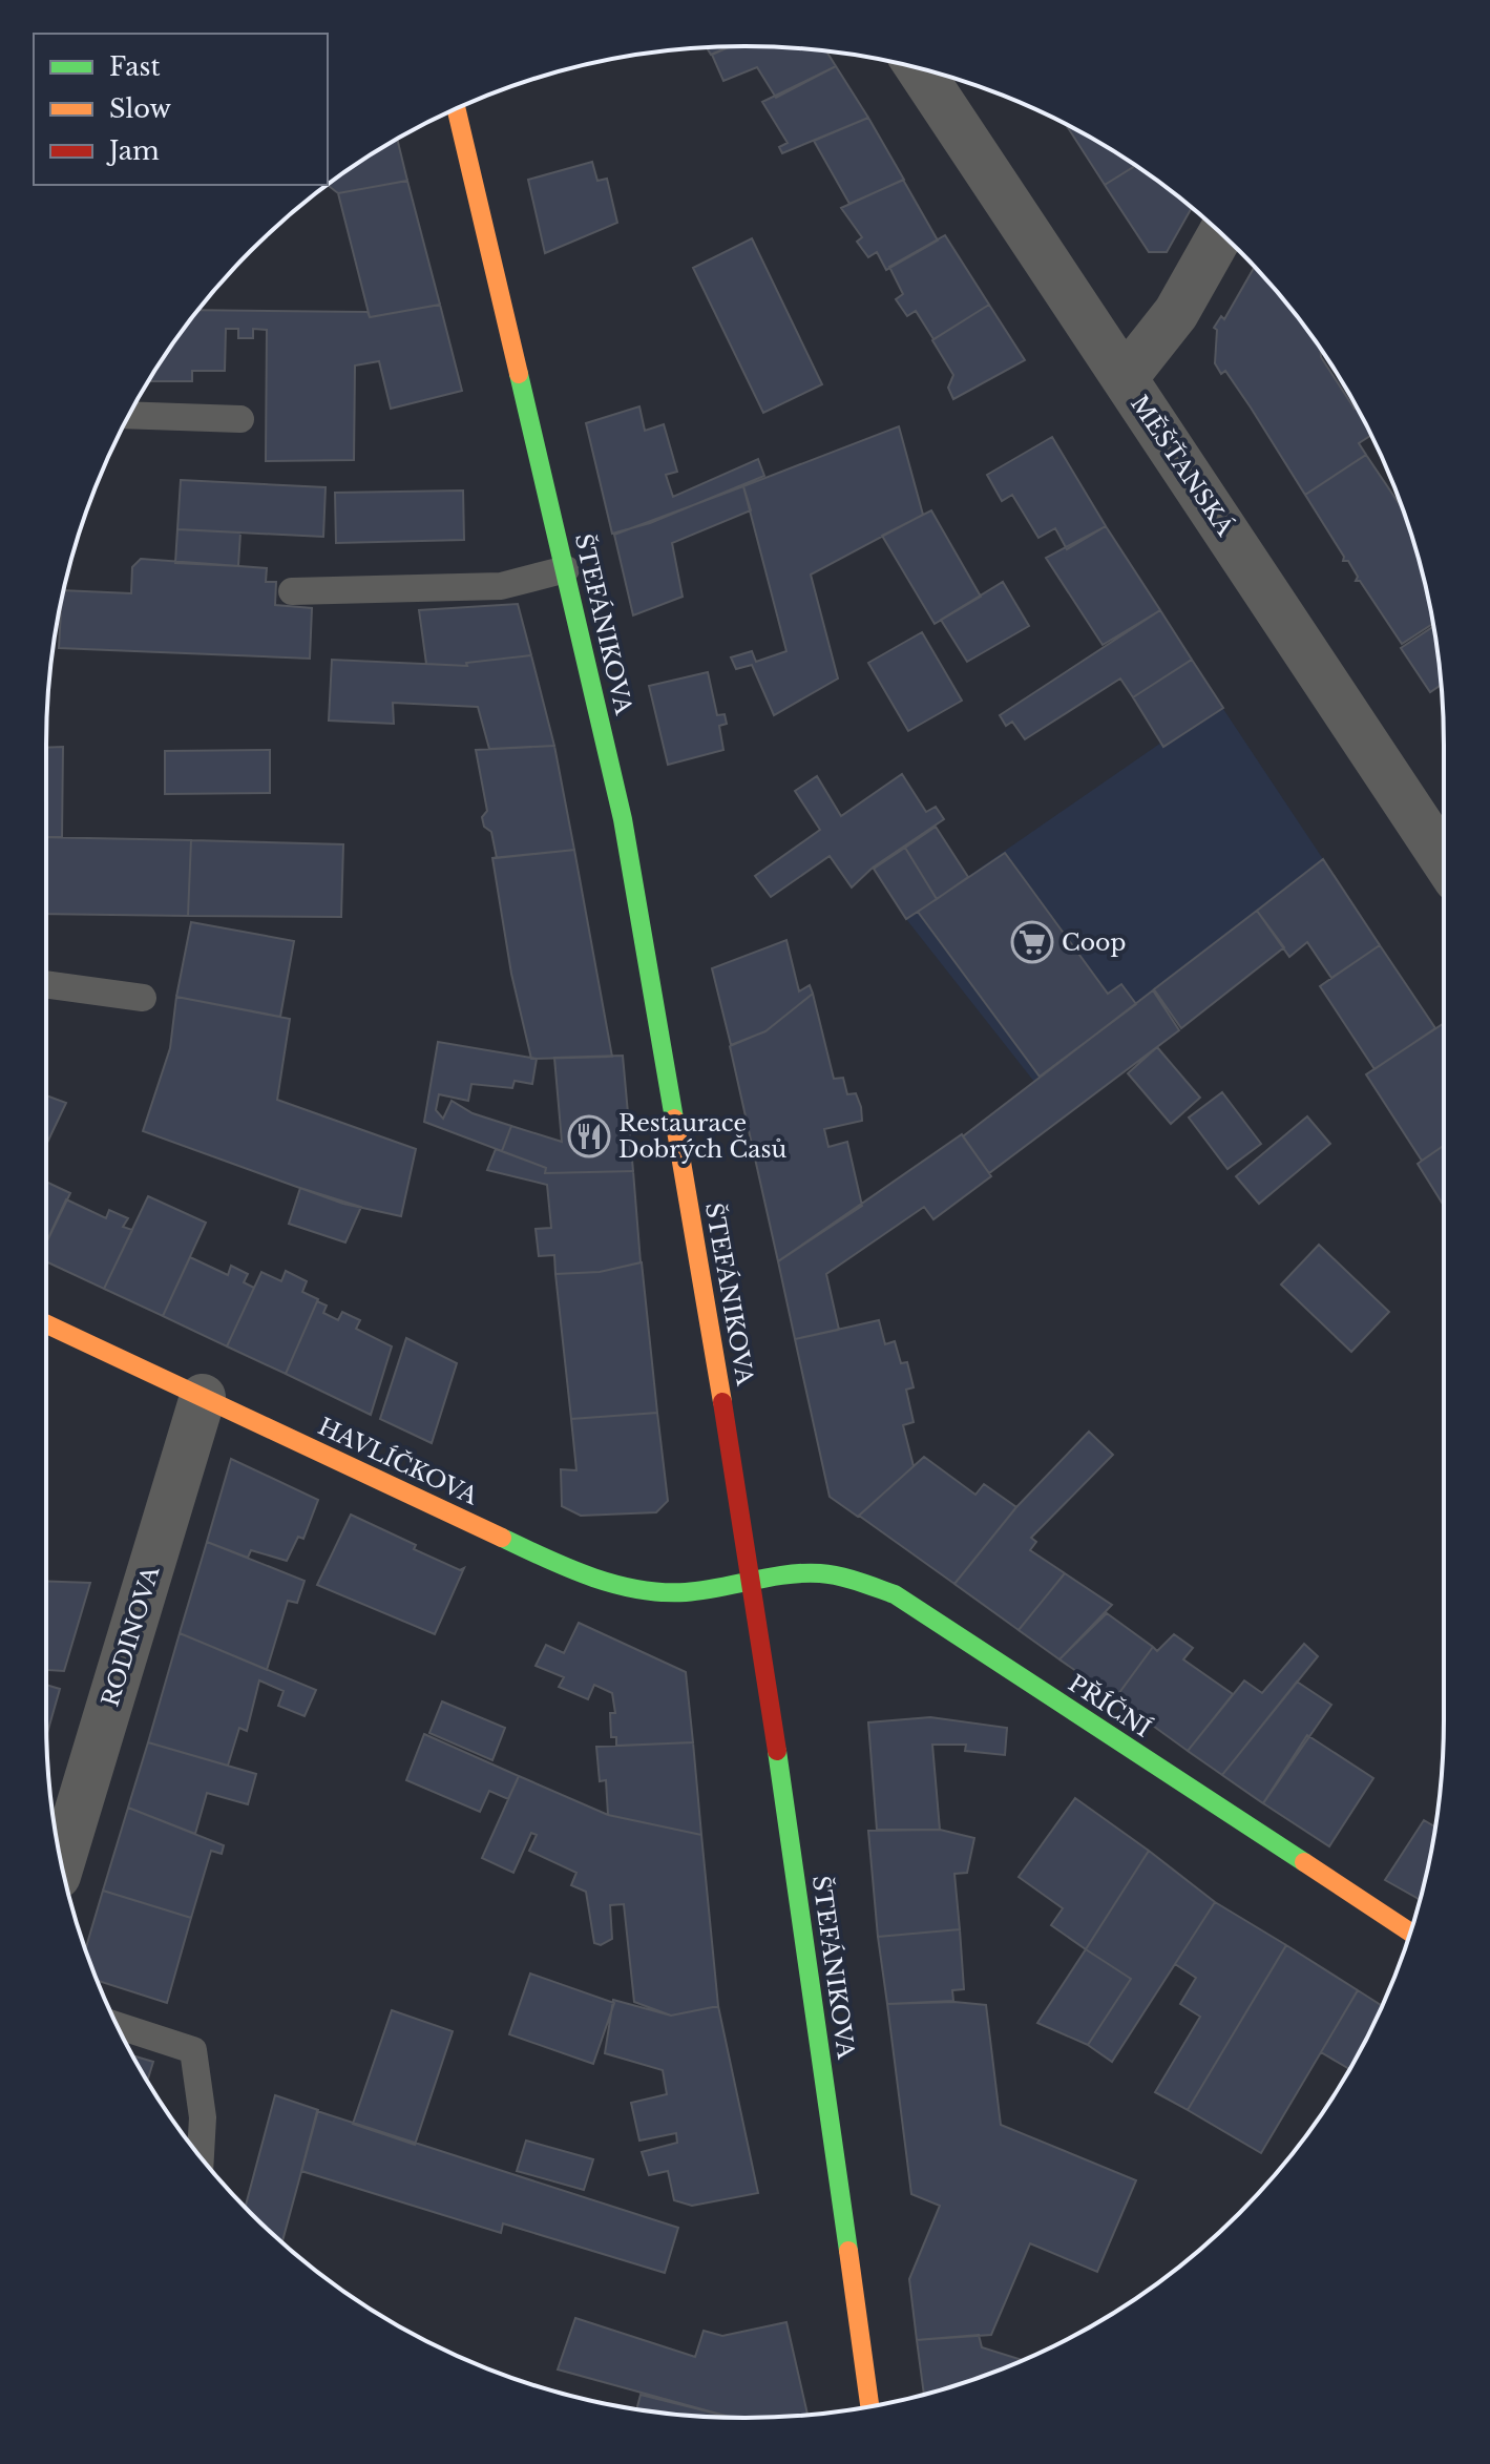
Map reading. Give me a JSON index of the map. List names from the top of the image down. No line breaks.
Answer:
{"streets":{"main road":["ŠTEFÁNIKOVA","HAVLÍČKOVA","PŘÍČNÍ"],"street":["MĚŠŤANSKÁ","RODINOVA"]},"crossings":[["ŠTEFÁNIKOVA","HAVLÍČKOVA"],["ŠTEFÁNIKOVA","PŘÍČNÍ"],["HAVLÍČKOVA","RODINOVA"],["HAVLÍČKOVA","PŘÍČNÍ"]],"places":{"supermarket":["Coop"],"restaurant":["Restaurace Dobrých Časů"]},"legend":["Fast","Slow","Jam"]}
